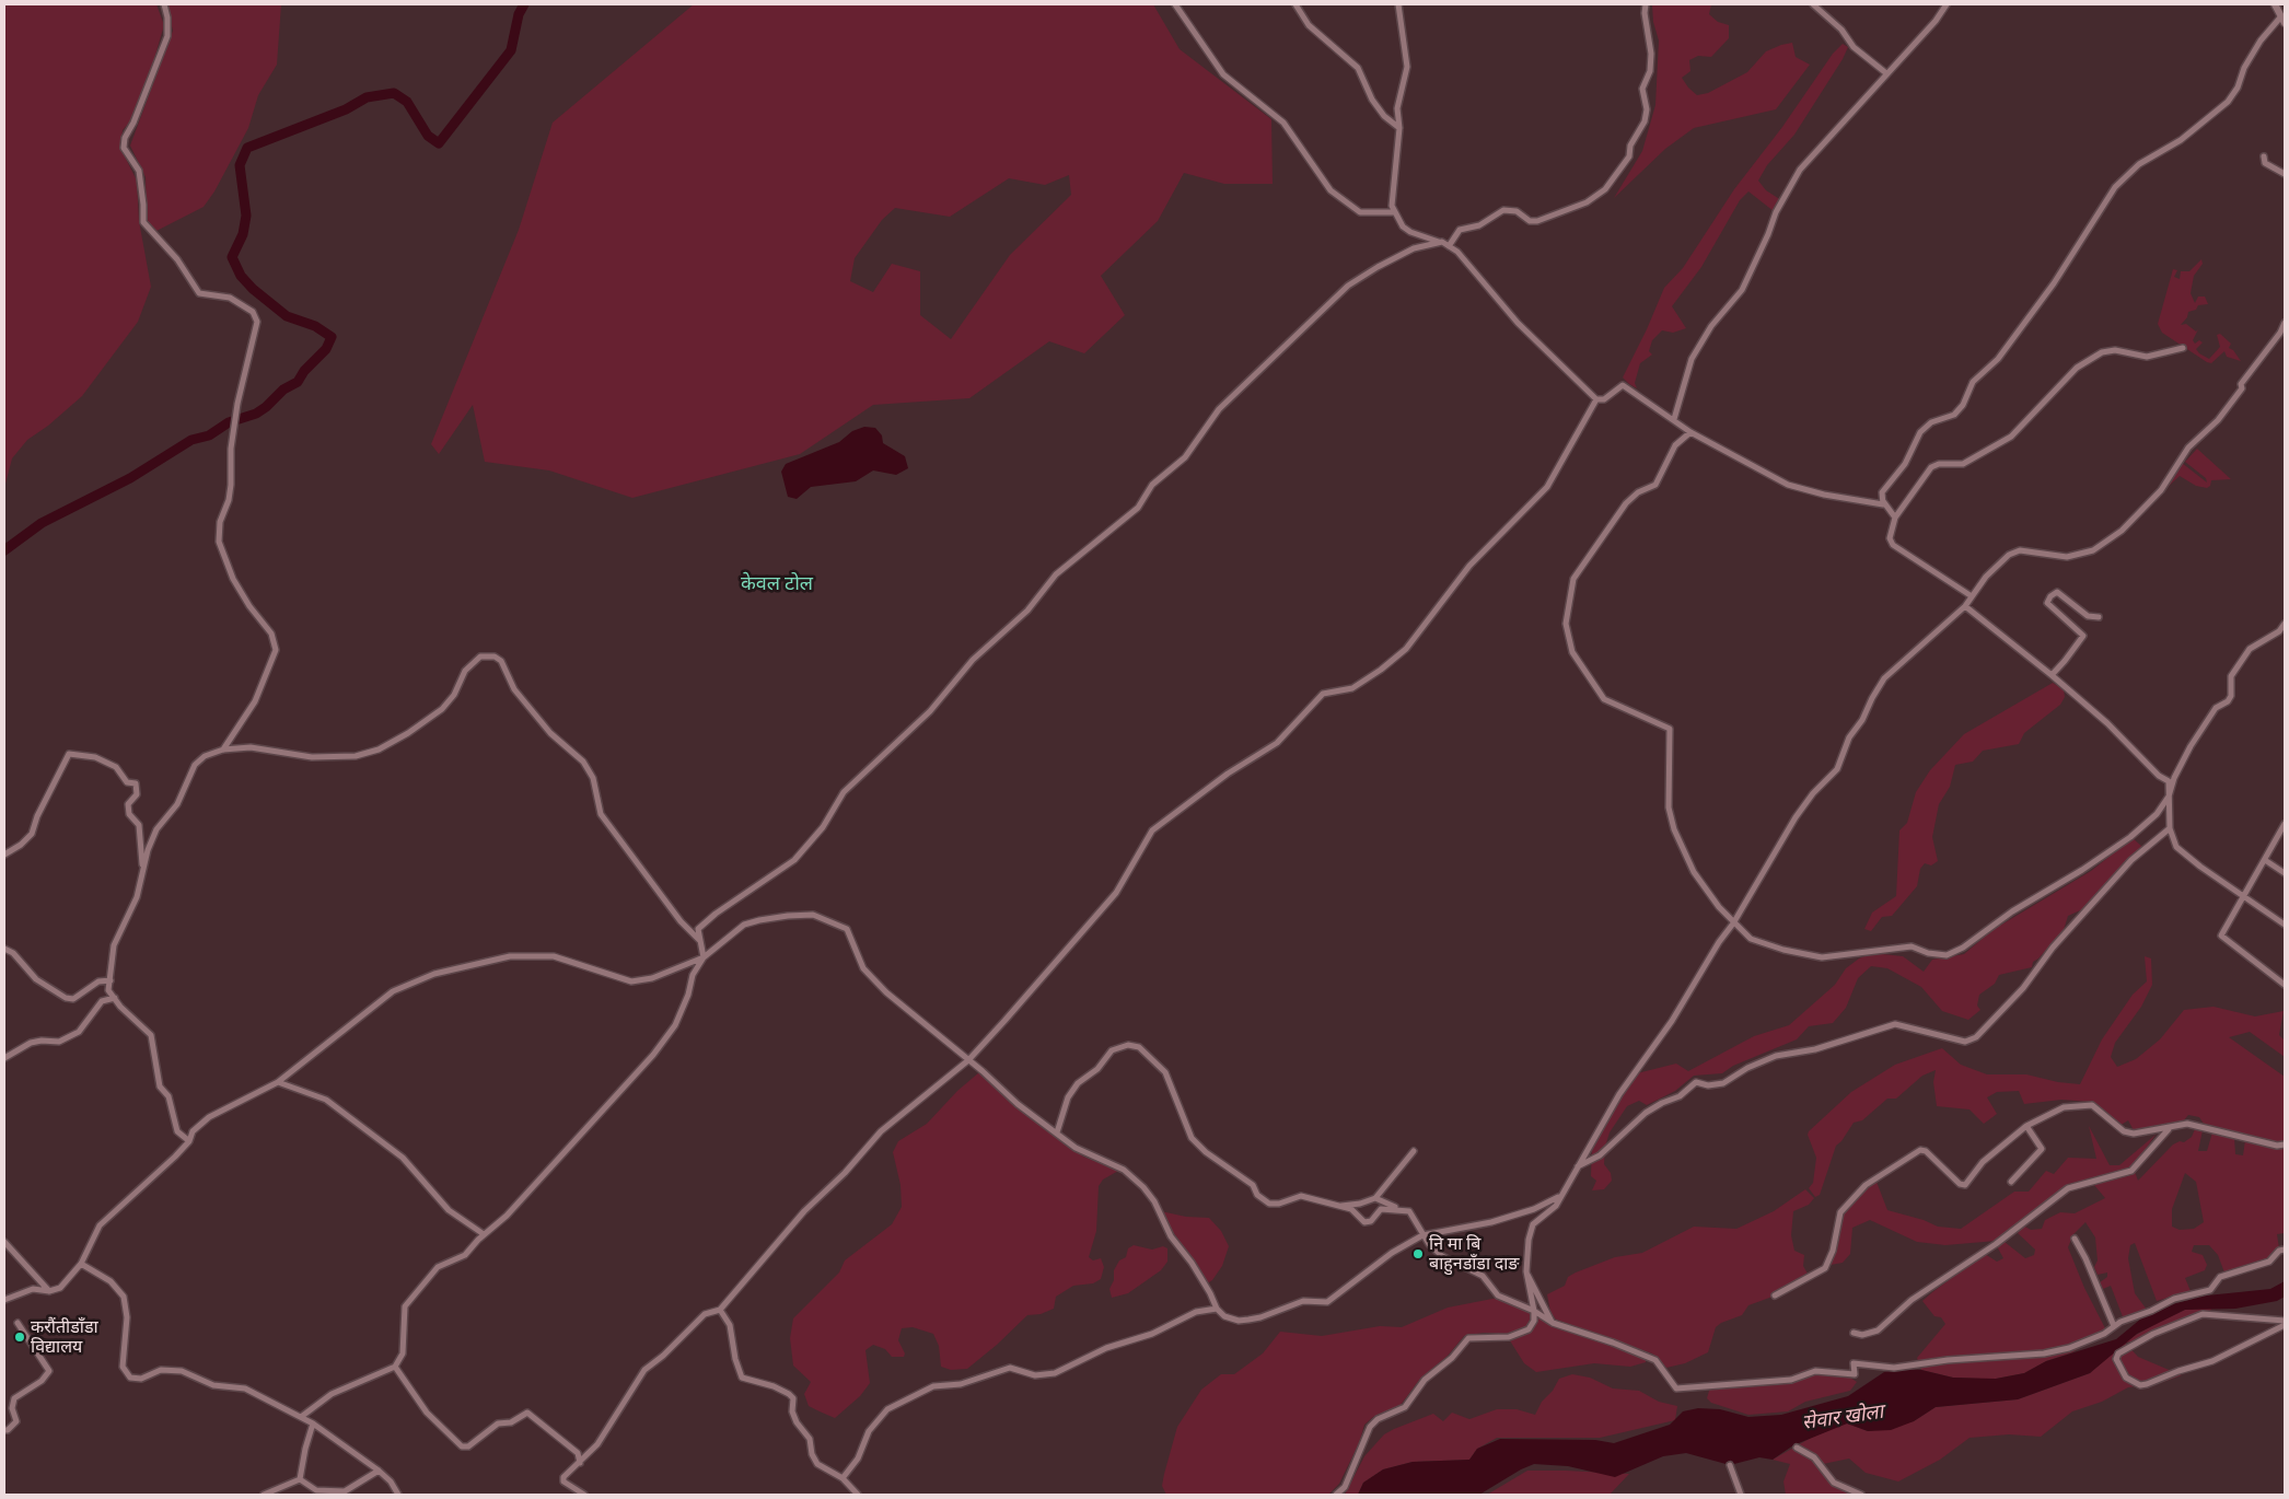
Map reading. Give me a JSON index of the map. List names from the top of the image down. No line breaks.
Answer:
{"districts":["केवल टोल"],"water":["सेवार खोला"],"places":["नि मा बि बाहुनडाँडा दाङ","करौंतीडाँडा विद्यालय"]}
